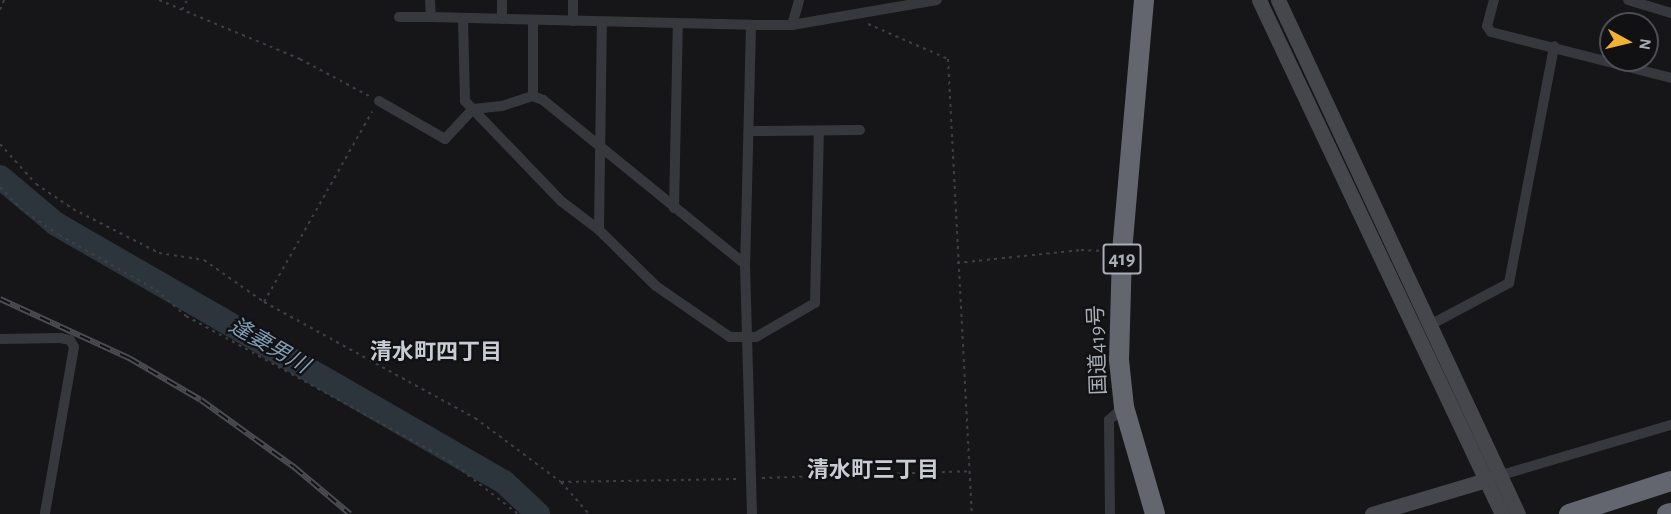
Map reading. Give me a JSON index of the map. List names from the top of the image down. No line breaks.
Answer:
{"streets":{"highway":["419","国道419号"]},"districts":["清水町四丁目","清水町三丁目"],"water":["逢妻男川"],"north":"right"}
